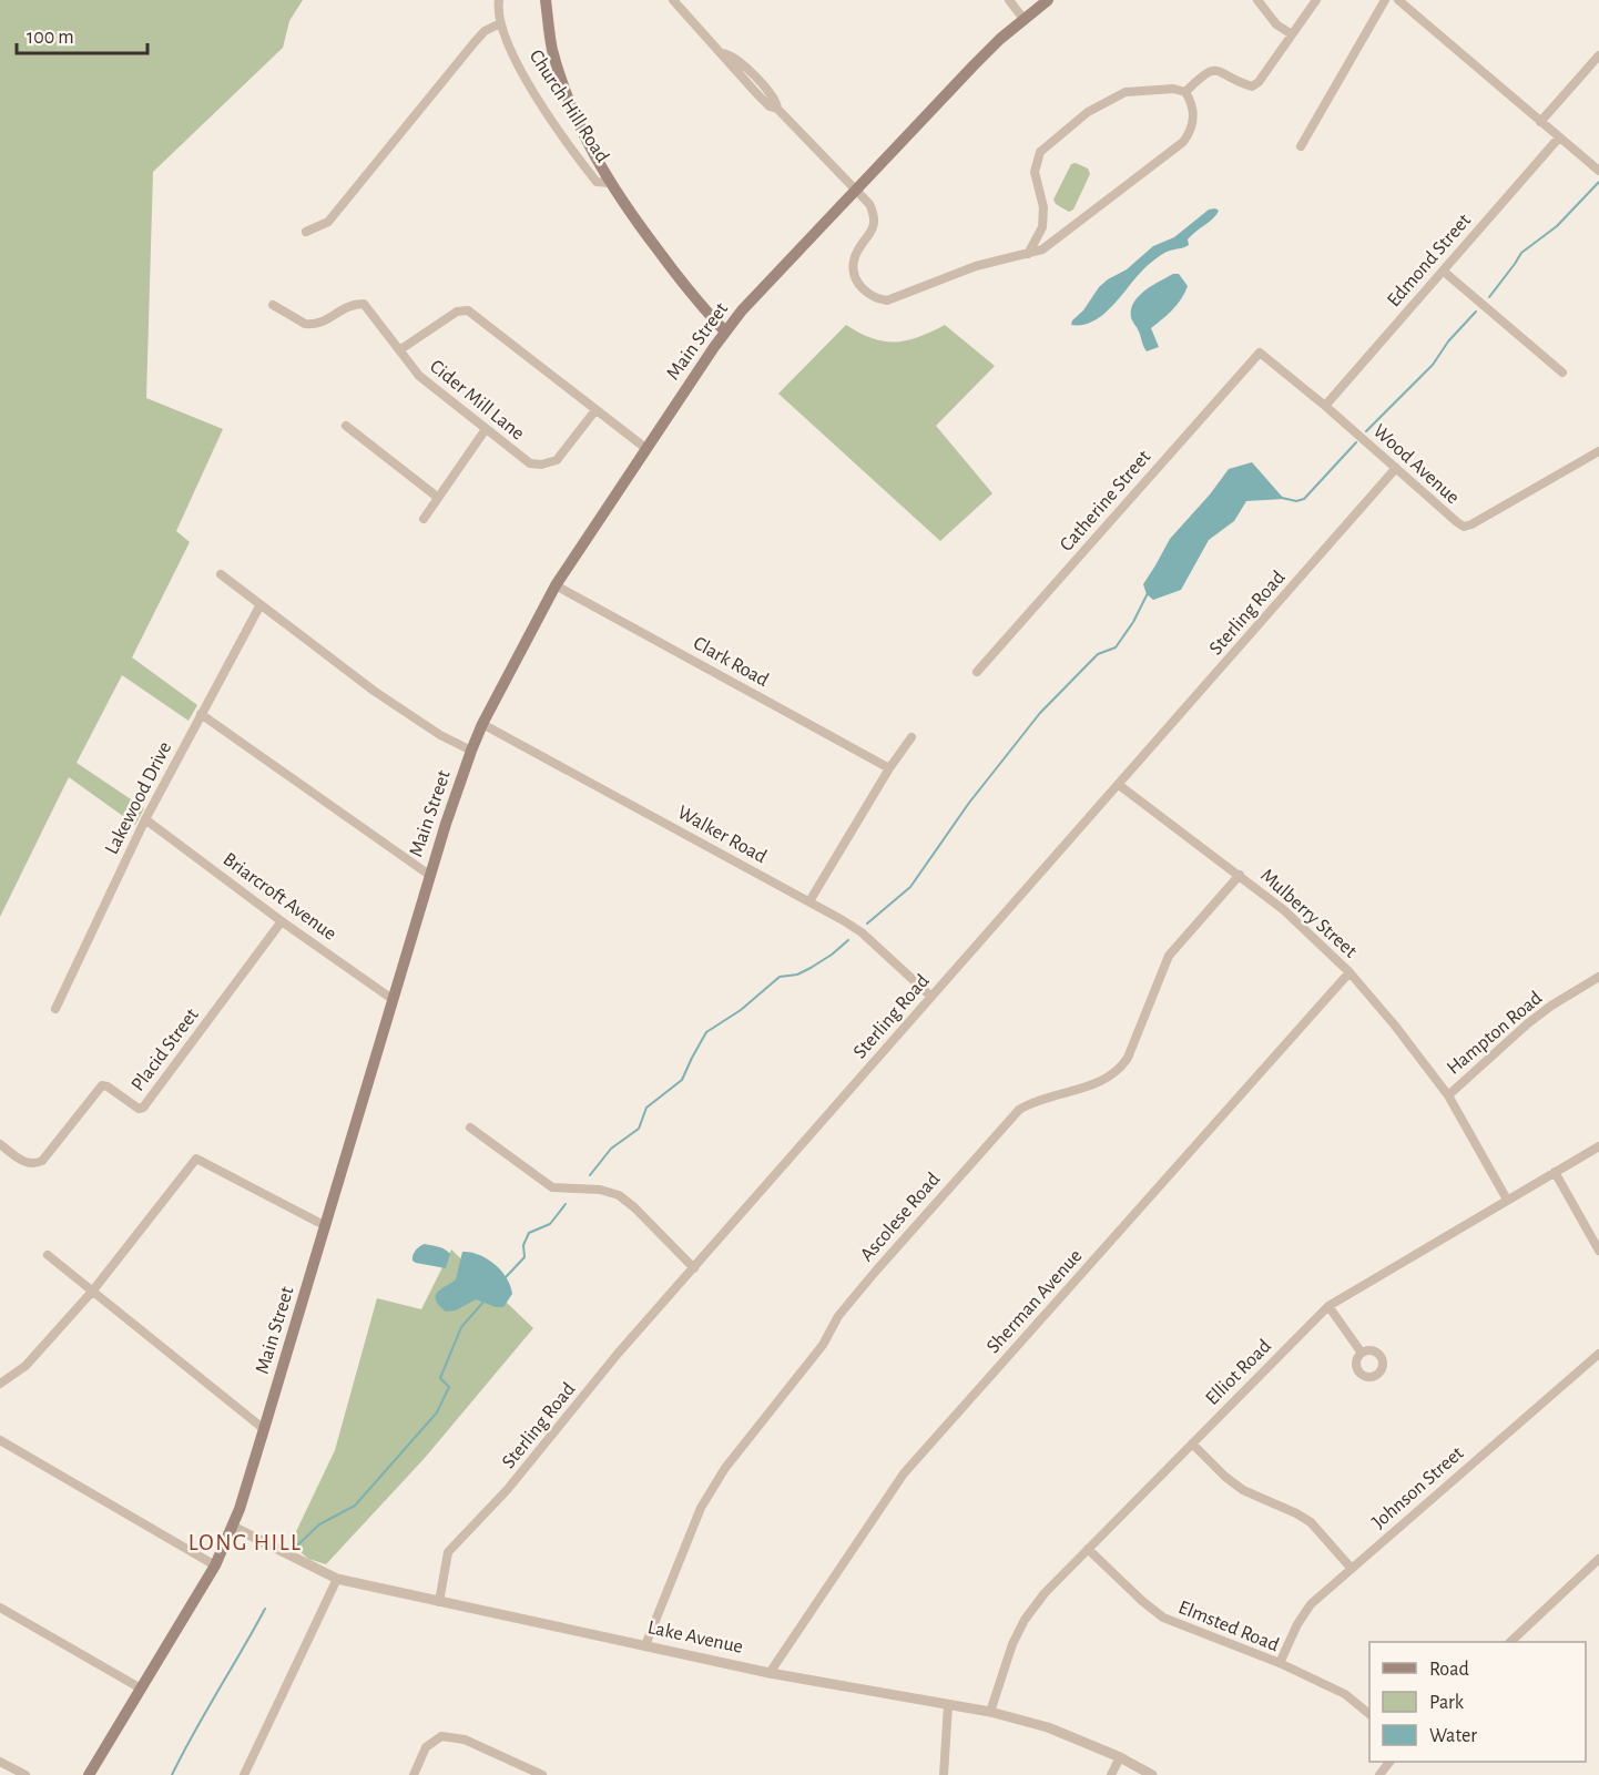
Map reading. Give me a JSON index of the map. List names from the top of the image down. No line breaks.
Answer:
{"streets":{"main road":["Church Hill Road","Main Street"],"street":["Edmond Street","Cider Mill Lane","Wood Avenue","Catherine Street","Sterling Road","Clark Road","Lakewood Drive","Walker Road","Briarcroft Avenue","Mulberry Street","Hampton Road","Placid Street","Ascolese Road","Sherman Avenue","Elliot Road","Johnson Street","Elmsted Road","Lake Avenue"]},"crossings":[["Church Hill Road","Main Street"],["Edmond Street","Wood Avenue"],["Main Street","Clark Road"],["Main Street","Walker Road"],["Main Street","Briarcroft Avenue"],["Main Street","Lake Avenue"],["Wood Avenue","Catherine Street"],["Wood Avenue","Sterling Road"],["Sterling Road","Walker Road"],["Sterling Road","Mulberry Street"],["Sterling Road","Lake Avenue"],["Lakewood Drive","Briarcroft Avenue"],["Briarcroft Avenue","Placid Street"],["Mulberry Street","Hampton Road"],["Mulberry Street","Ascolese Road"],["Mulberry Street","Sherman Avenue"],["Hampton Road","Elliot Road"],["Ascolese Road","Lake Avenue"],["Sherman Avenue","Lake Avenue"],["Elliot Road","Elmsted Road"],["Elliot Road","Lake Avenue"],["Johnson Street","Elmsted Road"]],"districts":["LONG HILL"],"legend":["Road","Park","Water"],"scale_bar":"100 m"}
